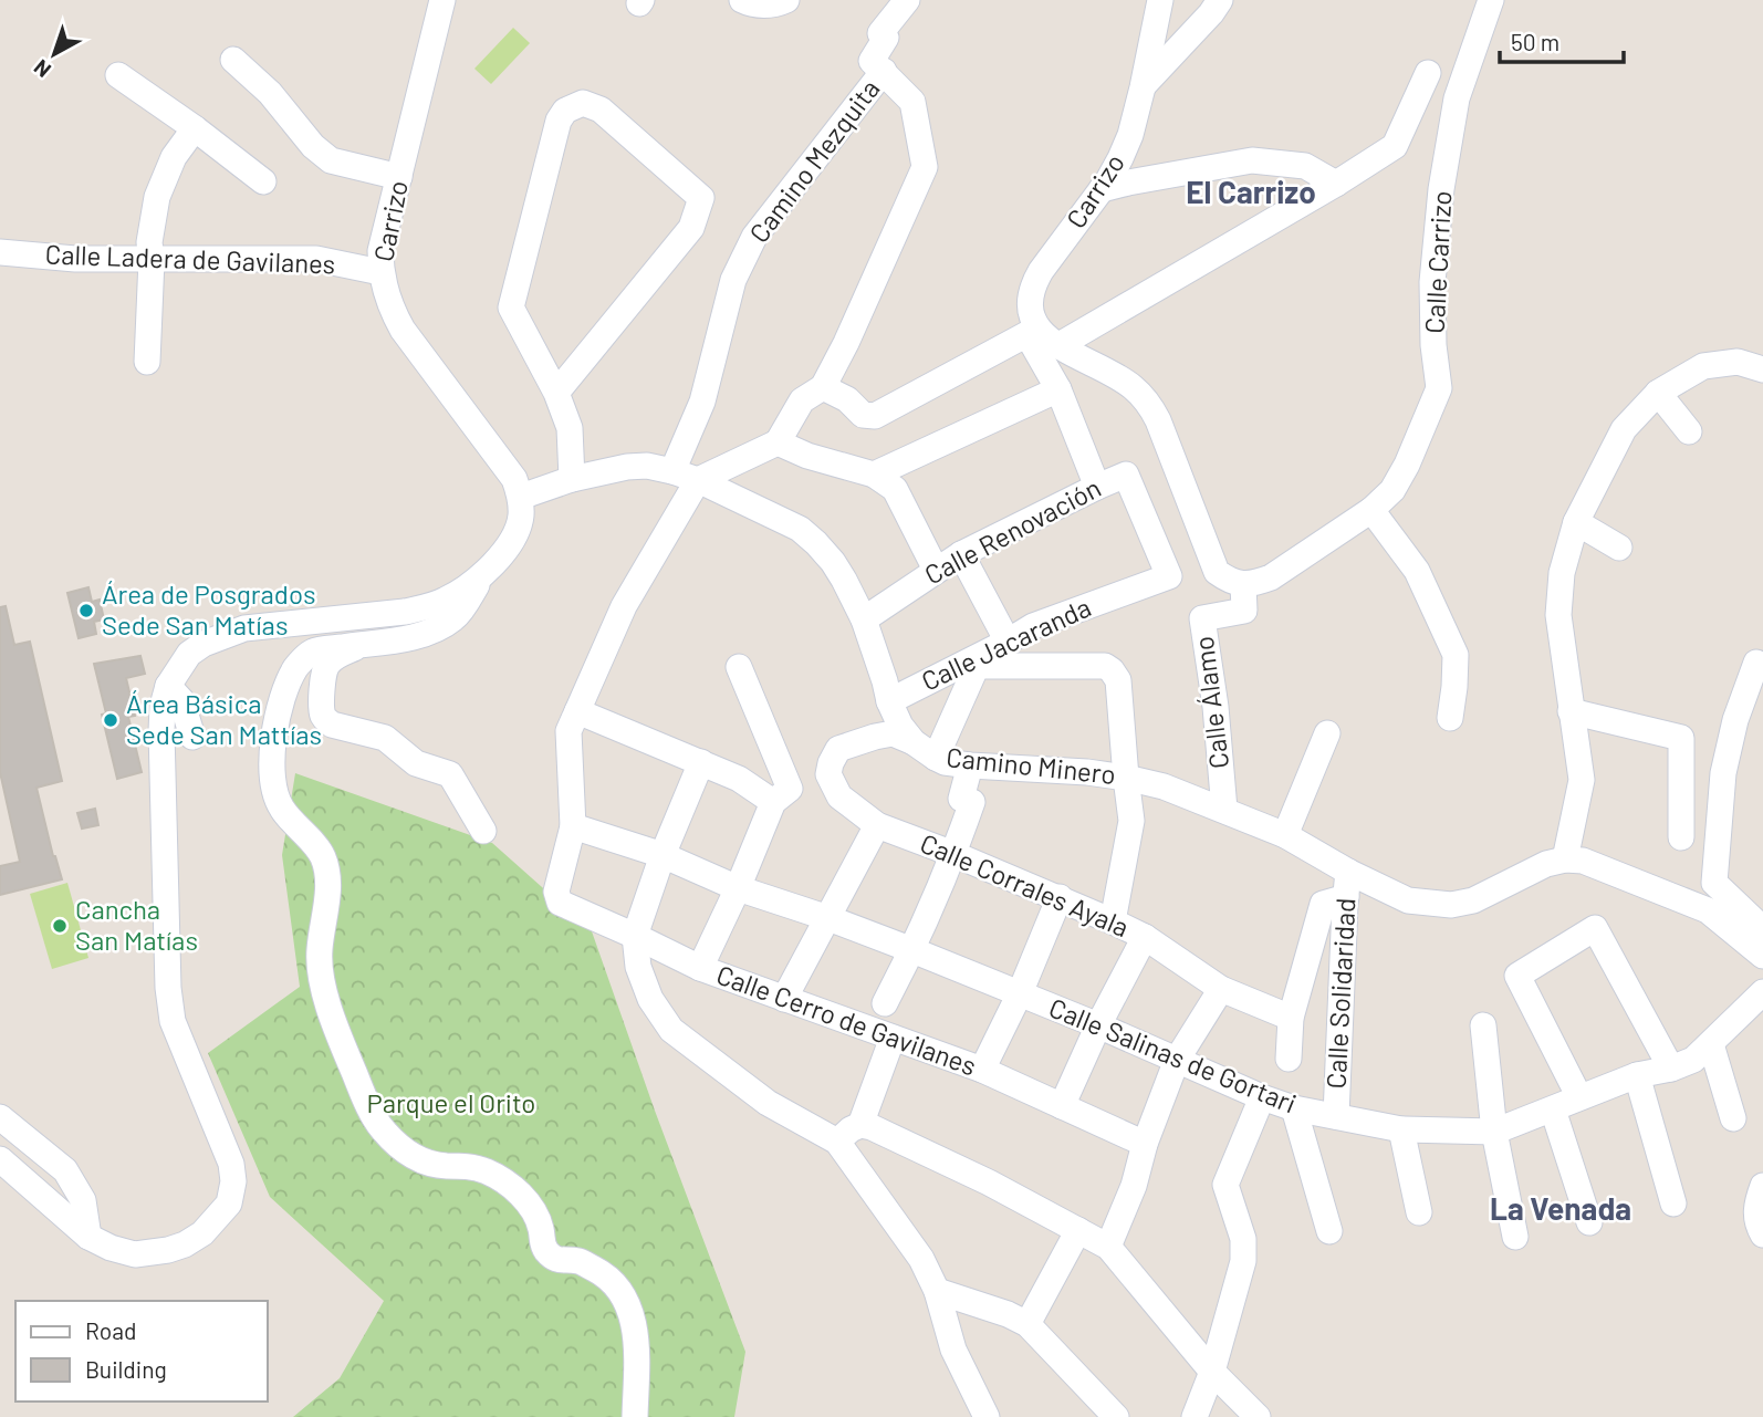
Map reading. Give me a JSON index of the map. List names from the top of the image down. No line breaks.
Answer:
{"streets":{"street":["Camino Mezquita","Carrizo","Calle Ladera de Gavilanes","Calle Carrizo","Calle Renovación","Calle Jacaranda","Calle Álamo","Camino Minero","Calle Corrales Ayala","Calle Solidaridad","Calle Cerro de Gavilanes","Calle Salinas de Gortari"]},"crossings":[["Camino Mezquita","Camino Minero"],["Carrizo","Calle Ladera de Gavilanes"],["Carrizo","Camino Minero"],["Calle Carrizo","Calle Álamo"],["Calle Renovación","Calle Jacaranda"],["Calle Renovación","Camino Minero"],["Calle Jacaranda","Camino Minero"],["Calle Álamo","Camino Minero"],["Camino Minero","Calle Corrales Ayala"],["Camino Minero","Calle Solidaridad"],["Calle Solidaridad","Calle Salinas de Gortari"],["Calle Cerro de Gavilanes","Calle Salinas de Gortari"]],"districts":["El Carrizo","La Venada"],"parks":["Parque el Orito"],"places":["Área de Posgrados Sede San Matías","Área Básica Sede San Mattías","Cancha San Matías"],"legend":["Road","Building"],"scale_bar":"50 m","north":"bottom left"}
